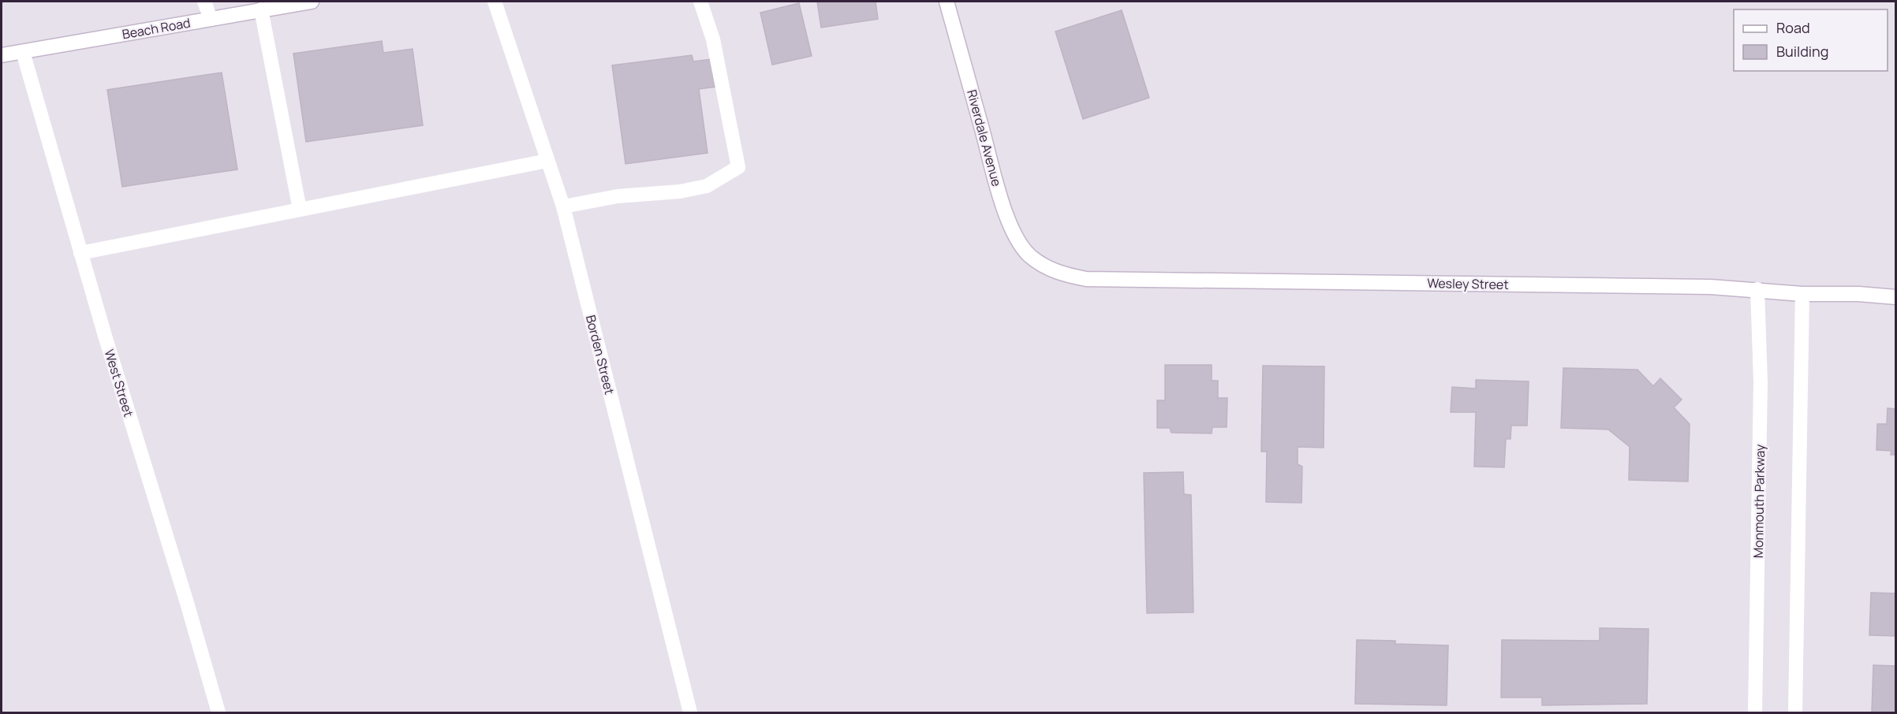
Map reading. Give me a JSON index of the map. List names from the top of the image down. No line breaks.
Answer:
{"streets":{"street":["Beach Road","Riverdale Avenue","Wesley Street","Borden Street","West Street","Monmouth Parkway"]},"crossings":[["Beach Road","West Street"],["Riverdale Avenue","Wesley Street"],["Wesley Street","Monmouth Parkway"]],"legend":["Road","Building"]}
